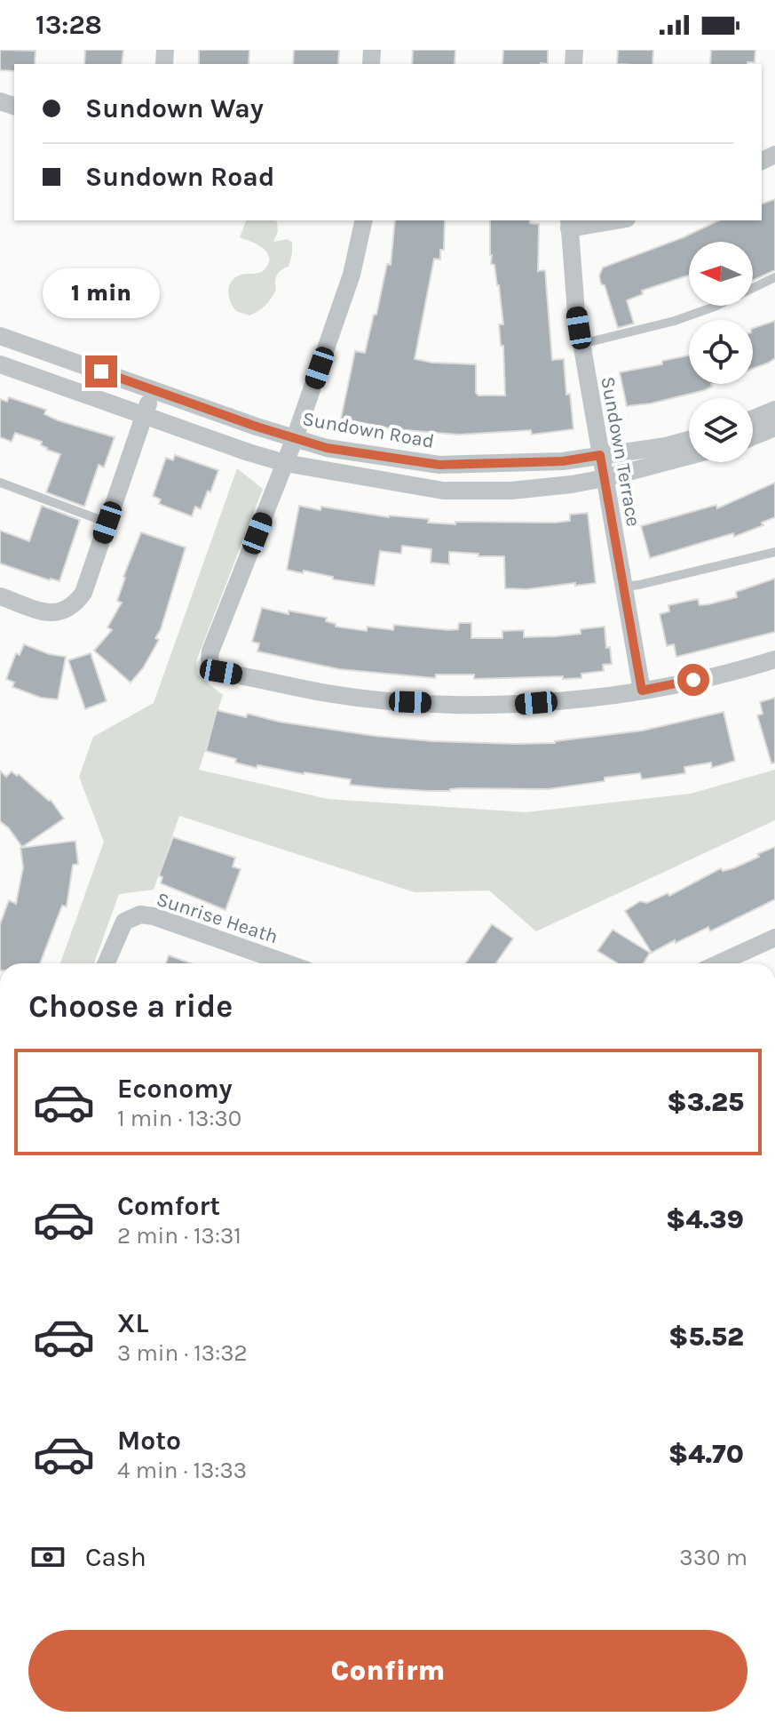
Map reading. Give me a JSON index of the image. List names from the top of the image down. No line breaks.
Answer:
{"streets":{"street":["Sundown Road","Sundown Terrace","Sunrise Heath"]},"crossings":[["Sundown Road","Sundown Terrace"]],"north":"left","page":{"status":"13:28","banner":["Sundown Way","Sundown Road"],"bubble":"1 min","heading":"Choose a ride","list":[{"name":"Economy","note":"1 min · 13:30","value":"$3.25"},{"name":"Comfort","note":"2 min · 13:31","value":"$4.39"},{"name":"XL","note":"3 min · 13:32","value":"$5.52"},{"name":"Moto","note":"4 min · 13:33","value":"$4.70"}],"pay":["Cash","330 m"],"buttons":"Confirm"}}
